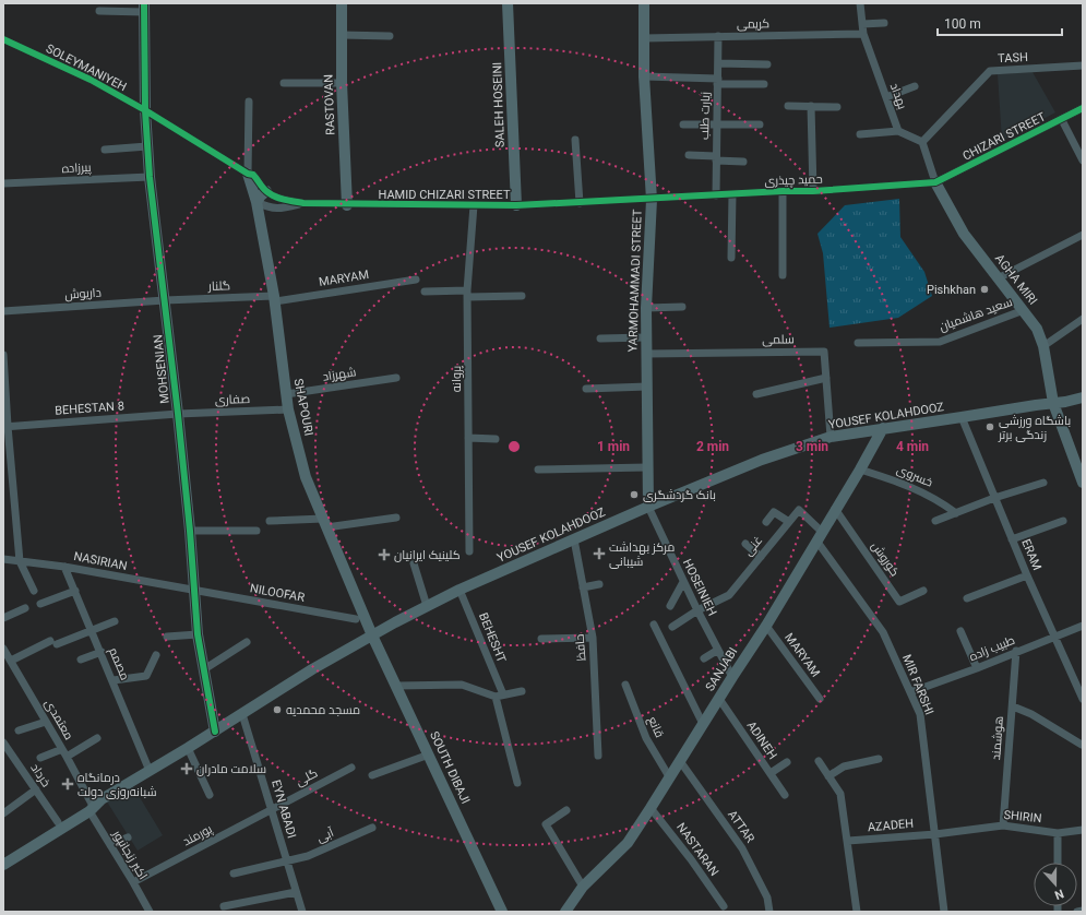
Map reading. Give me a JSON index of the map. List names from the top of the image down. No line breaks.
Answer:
{"streets":{"street":["کریمی","TASH","SOLEYMANIYEH","بهداد","RASTOVAN","SALEH HOSEINI","زیارت طلب","CHIZARI STREET","پیرزاده","حمید چیذری","HAMID CHIZARI STREET","MARYAM","AGHA MIRI","YARMOHAMMADI STREET","گلنار","داریوش","سعید هاشمیان","سلمی","MOHSENIAN","شهرزاد","پروانه","صفاری","SHAPOURI","BEHESTAN 8","YOUSEF KOLAHDOOZ","خسروی","غنی","ERAM","کوروش","NASIRIAN","HOSEINIEH","NILOOFAR","BEHESHT","حافظ","طبیب زاده","مصمم","SANJABI","MIR FARSHI","معتمدی","قانع","هوشمند","ADINEH","SOUTH DIBAJI","خرداد","گلی","EYN ABADI","SHIRIN","AZADEH","ATTAR","پورمند","آبی","NASTARAN","اکبر زنجانپور"]},"crossings":[["کریمی","بهداد"],["کریمی","زیارت طلب"],["کریمی","YARMOHAMMADI STREET"],["SOLEYMANIYEH","MOHSENIAN"],["SOLEYMANIYEH","SHAPOURI"],["RASTOVAN","HAMID CHIZARI STREET"],["SALEH HOSEINI","HAMID CHIZARI STREET"],["زیارت طلب","حمید چیذری"],["CHIZARI STREET","حمید چیذری"],["CHIZARI STREET","AGHA MIRI"],["پیرزاده","MOHSENIAN"],["حمید چیذری","HAMID CHIZARI STREET"],["حمید چیذری","AGHA MIRI"],["حمید چیذری","YARMOHAMMADI STREET"],["HAMID CHIZARI STREET","YARMOHAMMADI STREET"],["HAMID CHIZARI STREET","پروانه"],["HAMID CHIZARI STREET","SHAPOURI"],["MARYAM","گلنار"],["MARYAM","SHAPOURI"],["MARYAM","SANJABI"],["AGHA MIRI","سعید هاشمیان"],["AGHA MIRI","YOUSEF KOLAHDOOZ"],["YARMOHAMMADI STREET","سلمی"],["YARMOHAMMADI STREET","YOUSEF KOLAHDOOZ"],["YARMOHAMMADI STREET","HOSEINIEH"],["گلنار","داریوش"],["گلنار","MOHSENIAN"],["گلنار","SHAPOURI"],["داریوش","MOHSENIAN"],["سلمی","YOUSEF KOLAHDOOZ"],["MOHSENIAN","صفاری"],["MOHSENIAN","BEHESTAN 8"],["MOHSENIAN","YOUSEF KOLAHDOOZ"],["MOHSENIAN","NASIRIAN"],["MOHSENIAN","NILOOFAR"],["شهرزاد","SHAPOURI"],["صفاری","SHAPOURI"],["صفاری","BEHESTAN 8"],["SHAPOURI","YOUSEF KOLAHDOOZ"],["SHAPOURI","SOUTH DIBAJI"],["YOUSEF KOLAHDOOZ","ERAM"],["YOUSEF KOLAHDOOZ","HOSEINIEH"],["YOUSEF KOLAHDOOZ","BEHESHT"],["YOUSEF KOLAHDOOZ","حافظ"],["YOUSEF KOLAHDOOZ","مصمم"],["YOUSEF KOLAHDOOZ","SANJABI"],["YOUSEF KOLAHDOOZ","معتمدی"],["YOUSEF KOLAHDOOZ","SOUTH DIBAJI"],["YOUSEF KOLAHDOOZ","خرداد"],["YOUSEF KOLAHDOOZ","EYN ABADI"],["YOUSEF KOLAHDOOZ","اکبر زنجانپور"],["خسروی","SANJABI"],["غنی","HOSEINIEH"],["غنی","SANJABI"],["غنی","MIR FARSHI"],["ERAM","طبیب زاده"],["کوروش","SANJABI"],["NASIRIAN","NILOOFAR"],["NASIRIAN","مصمم"],["HOSEINIEH","SANJABI"],["طبیب زاده","MIR FARSHI"],["طبیب زاده","هوشمند"],["SANJABI","MIR FARSHI"],["SANJABI","قانع"],["SANJABI","ADINEH"],["SANJABI","ATTAR"],["SANJABI","NASTARAN"],["MIR FARSHI","SHIRIN"],["MIR FARSHI","AZADEH"],["معتمدی","اکبر زنجانپور"],["هوشمند","SHIRIN"],["گلی","EYN ABADI"],["گلی","پورمند"],["EYN ABADI","پورمند"],["EYN ABADI","آبی"],["SHIRIN","AZADEH"],["پورمند","اکبر زنجانپور"]],"places":{"other":["Pishkhan","باشگاه ورزشی زندگی برتر","بانک گردشگری","مسجد محمدیه"],"health":["مرکز بهداشت شیبانی","کلینیک ایرانیان","سلامت مادران","درمانگاه شبانه‌روزی دولت"]},"scale_bar":"100 m","north":"bottom","rings":["1 min","2 min","3 min","4 min"]}
